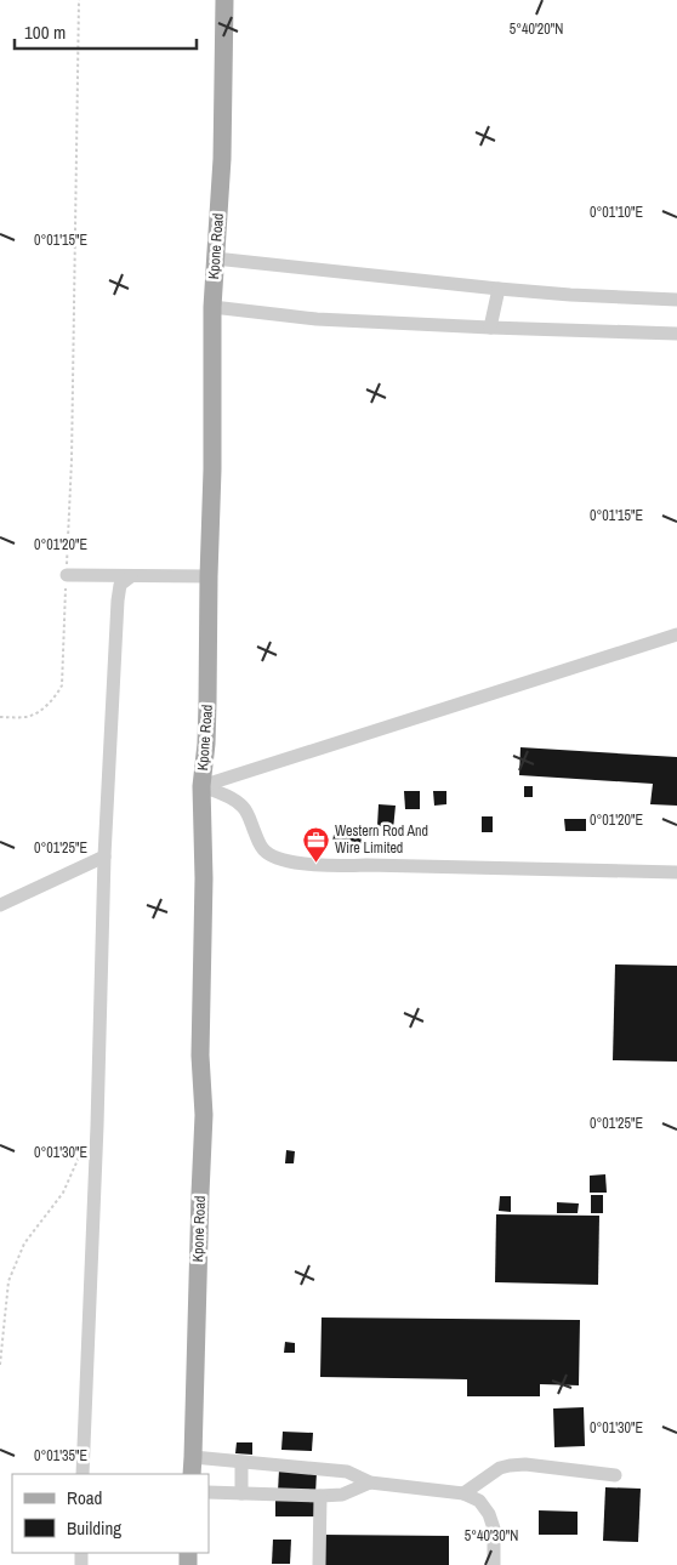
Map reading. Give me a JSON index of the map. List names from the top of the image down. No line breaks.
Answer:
{"streets":{"main road":["Kpone Road"]},"places":{"office":["Western Rod And Wire Limited"]},"legend":["Road","Building"],"scale_bar":"100 m","coordinates":["5°40'20\"N","0°01'10\"E","0°01'15\"E","0°01'20\"E","0°01'25\"E","0°01'30\"E","0°01'35\"E","5°40'30\"N"]}
